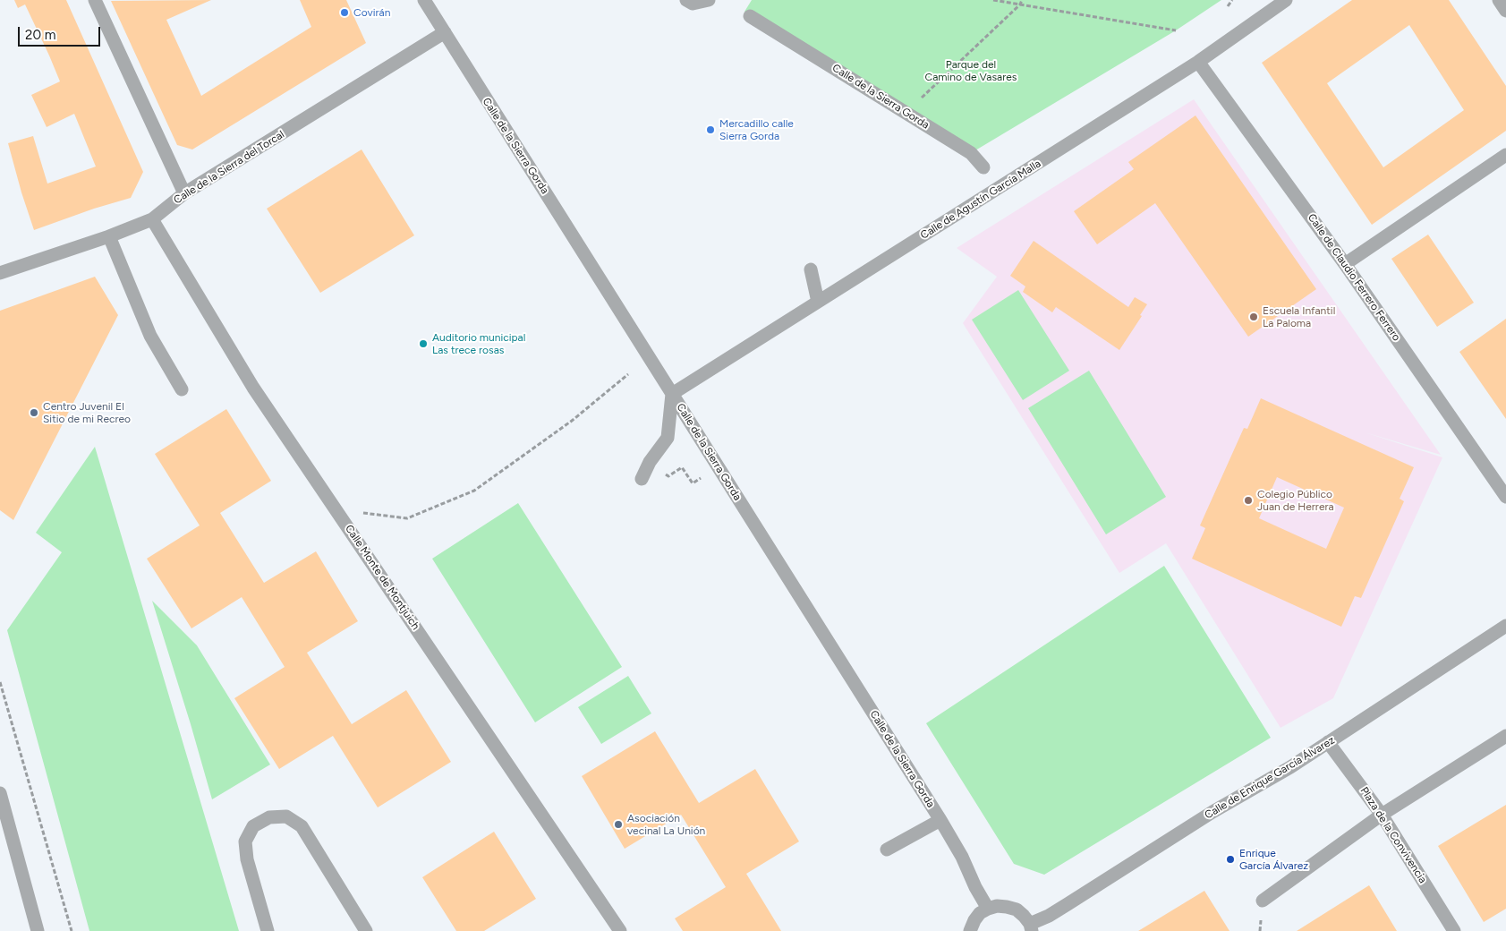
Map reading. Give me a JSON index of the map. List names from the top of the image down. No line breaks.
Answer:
{"streets":{"street":["Calle de la Sierra Gorda","Calle de la Sierra del Torcal","Calle de Agustín García Malla","Calle de Claudio Ferrero Ferrero","Calle Monte de Montjuich","Calle de Enrique García Álvarez","Plaza de la Convivencia"]},"crossings":[["Calle de la Sierra Gorda","Calle de la Sierra del Torcal"],["Calle de la Sierra Gorda","Calle de Agustín García Malla"],["Calle de la Sierra del Torcal","Calle Monte de Montjuich"],["Calle de Agustín García Malla","Calle de Claudio Ferrero Ferrero"],["Calle de Enrique García Álvarez","Plaza de la Convivencia"]],"parks":["Parque del Camino de Vasares"],"places":["Covirán","Mercadillo calle Sierra Gorda","Escuela Infantil La Paloma","Auditorio municipal Las trece rosas","Centro Juvenil El Sitio de mi Recreo","Colegio Público Juan de Herrera","Asociación vecinal La Unión","Enrique García Álvarez"],"scale_bar":"20 m"}
